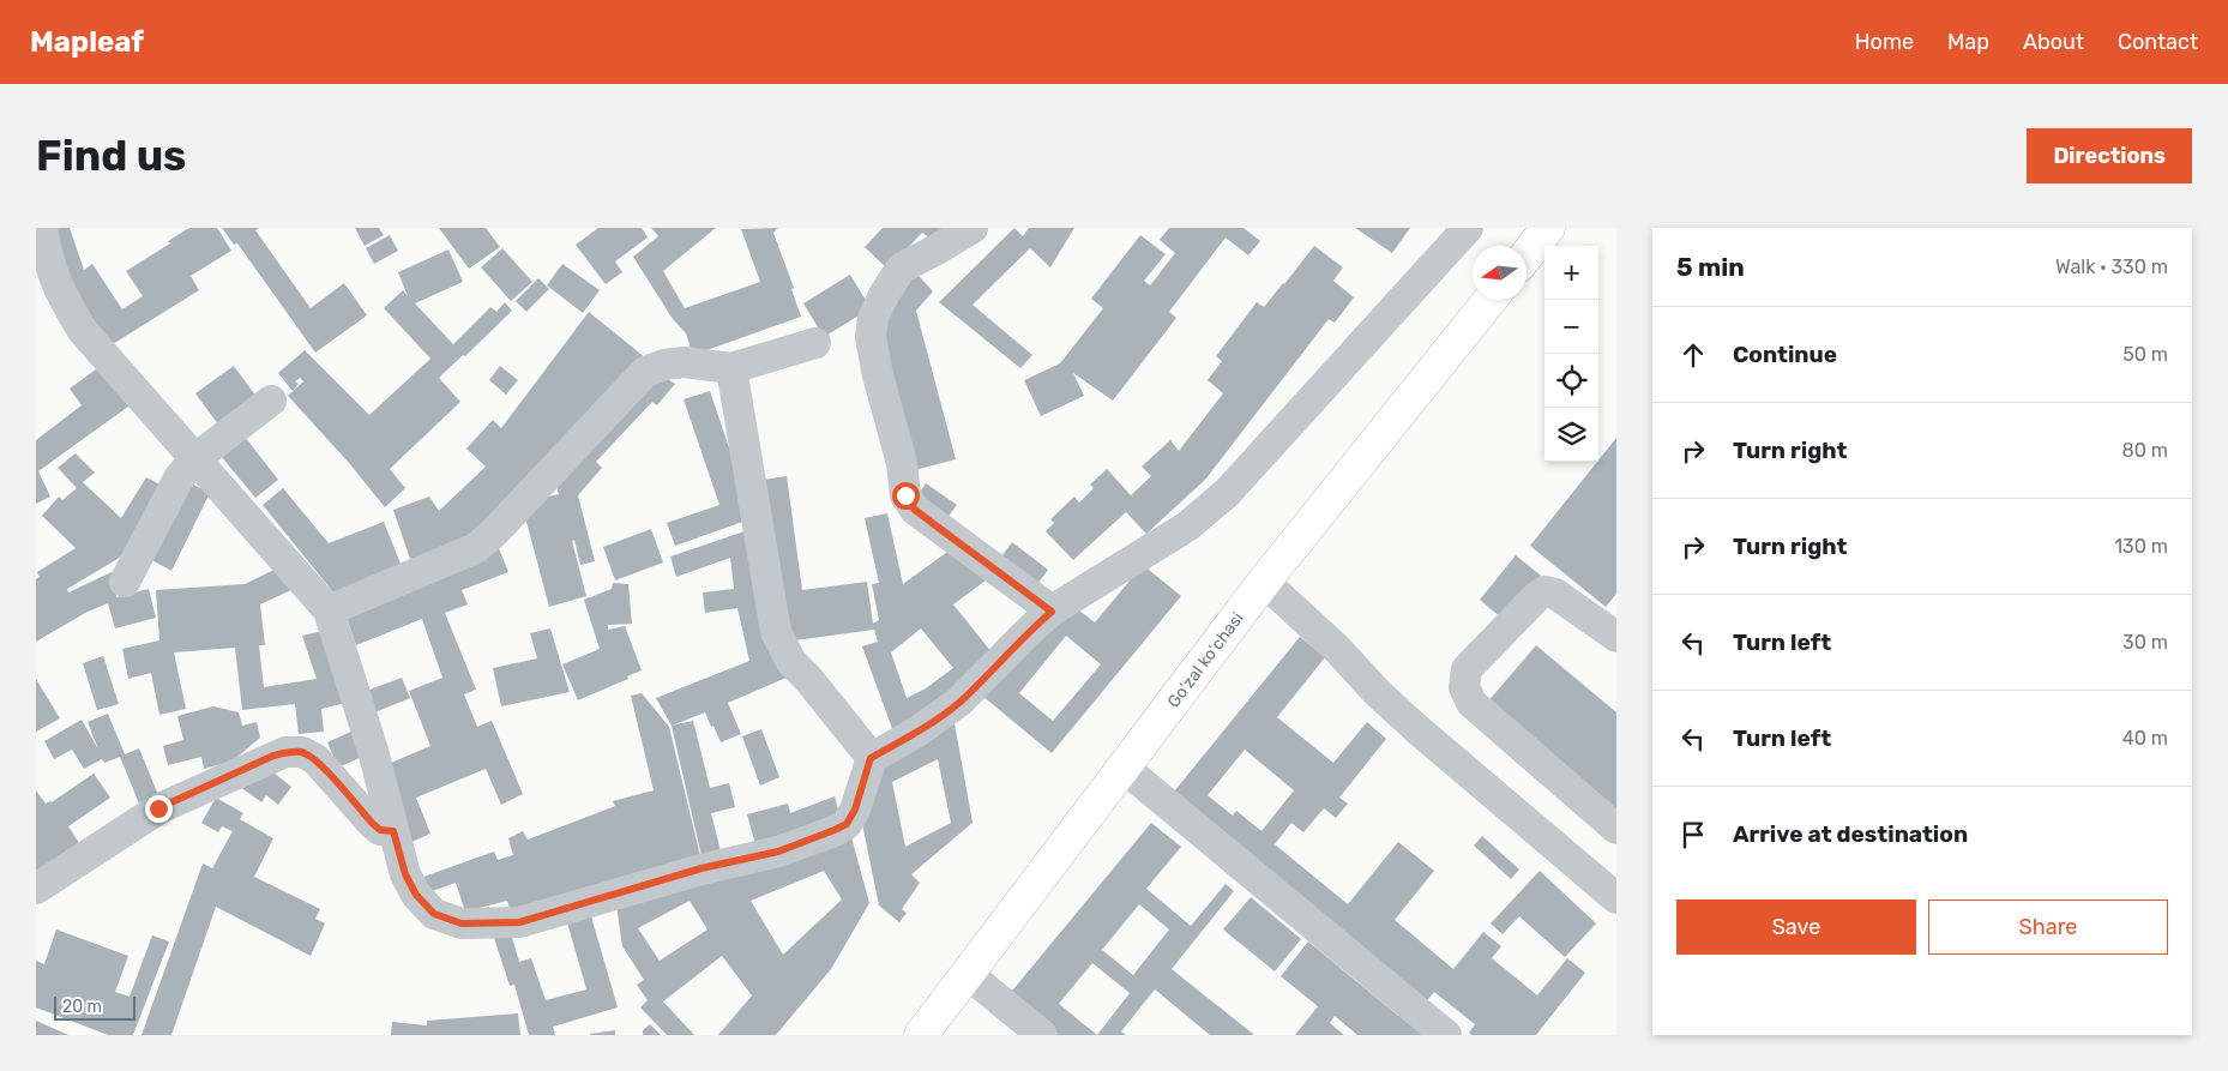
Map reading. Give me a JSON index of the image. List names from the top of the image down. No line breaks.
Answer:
{"streets":{"main road":["Goʻzal koʻchasi"]},"scale_bar":"20 m","north":"left","page":{"header":"Mapleaf","nav":["Home","Map","About","Contact"],"buttons":["Directions",["Save","Share"]],"title":"Find us","heading":["5 min","Walk · 330 m"],"map_buttons":["+","−"],"list":[["Continue","50 m"],["Turn right","80 m"],["Turn right","130 m"],["Turn left","30 m"],["Turn left","40 m"],"Arrive at destination"],"scale":"20 m"}}
